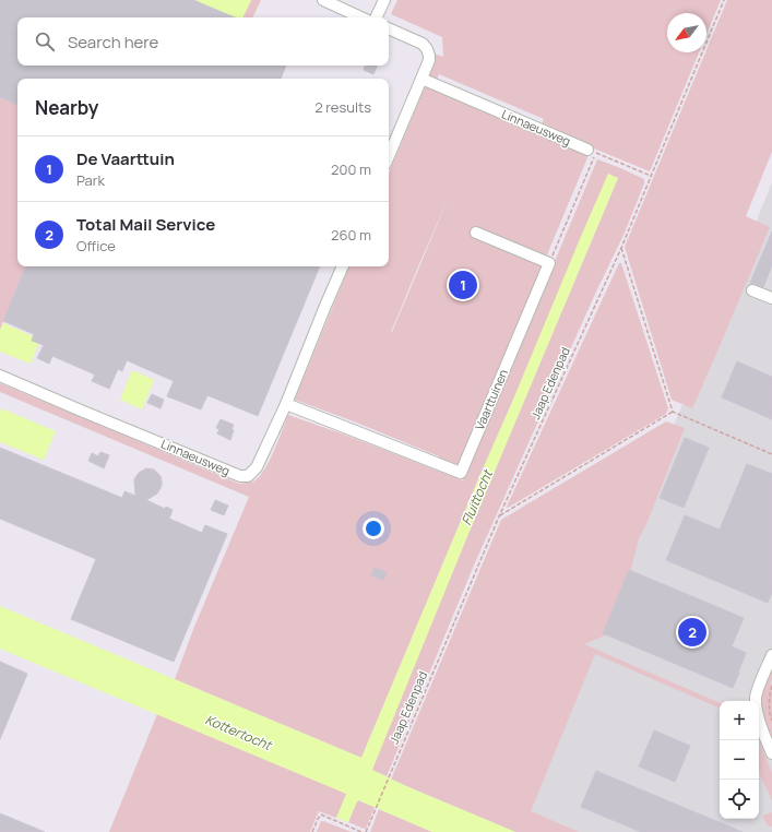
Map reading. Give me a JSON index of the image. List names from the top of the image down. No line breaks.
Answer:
{"streets":{"street":["Linnaeusweg","Vaarttuinen"],"path":["Jaap Edenpad"]},"crossings":[["Linnaeusweg","Vaarttuinen"]],"water":["Fluittocht","Kottertocht"],"north":"bottom left","page":{"search":"Search here","heading":["Nearby","2 results"],"list":[{"mark":"1","name":"De Vaarttuin","note":"Park","value":"200 m"},{"mark":"2","name":"Total Mail Service","note":"Office","value":"260 m"}],"pins":["1","2"],"map_buttons":["+","−"]}}
